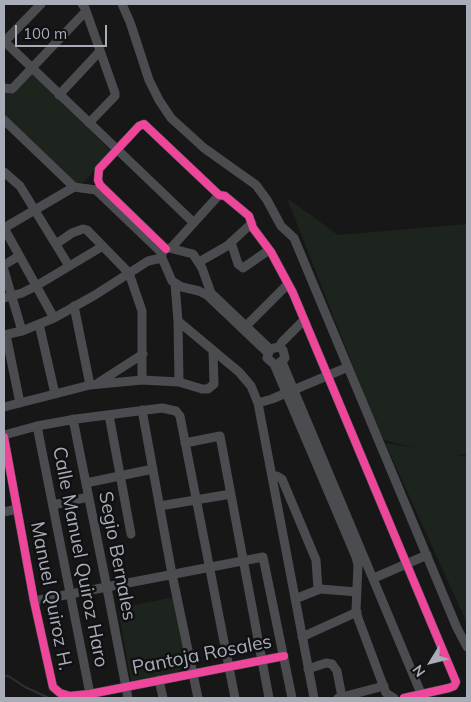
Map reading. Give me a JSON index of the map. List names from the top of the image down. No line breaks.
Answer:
{"streets":{"street":["Segio Bernales","Calle Manuel Quiroz Haro","Manuel Quiroz H.","Pantoja Rosales"]},"crossings":[["Segio Bernales","Manuel Quiroz H."],["Segio Bernales","Pantoja Rosales"],["Calle Manuel Quiroz Haro","Manuel Quiroz H."],["Manuel Quiroz H.","Pantoja Rosales"]],"scale_bar":"100 m","north":"bottom left"}
